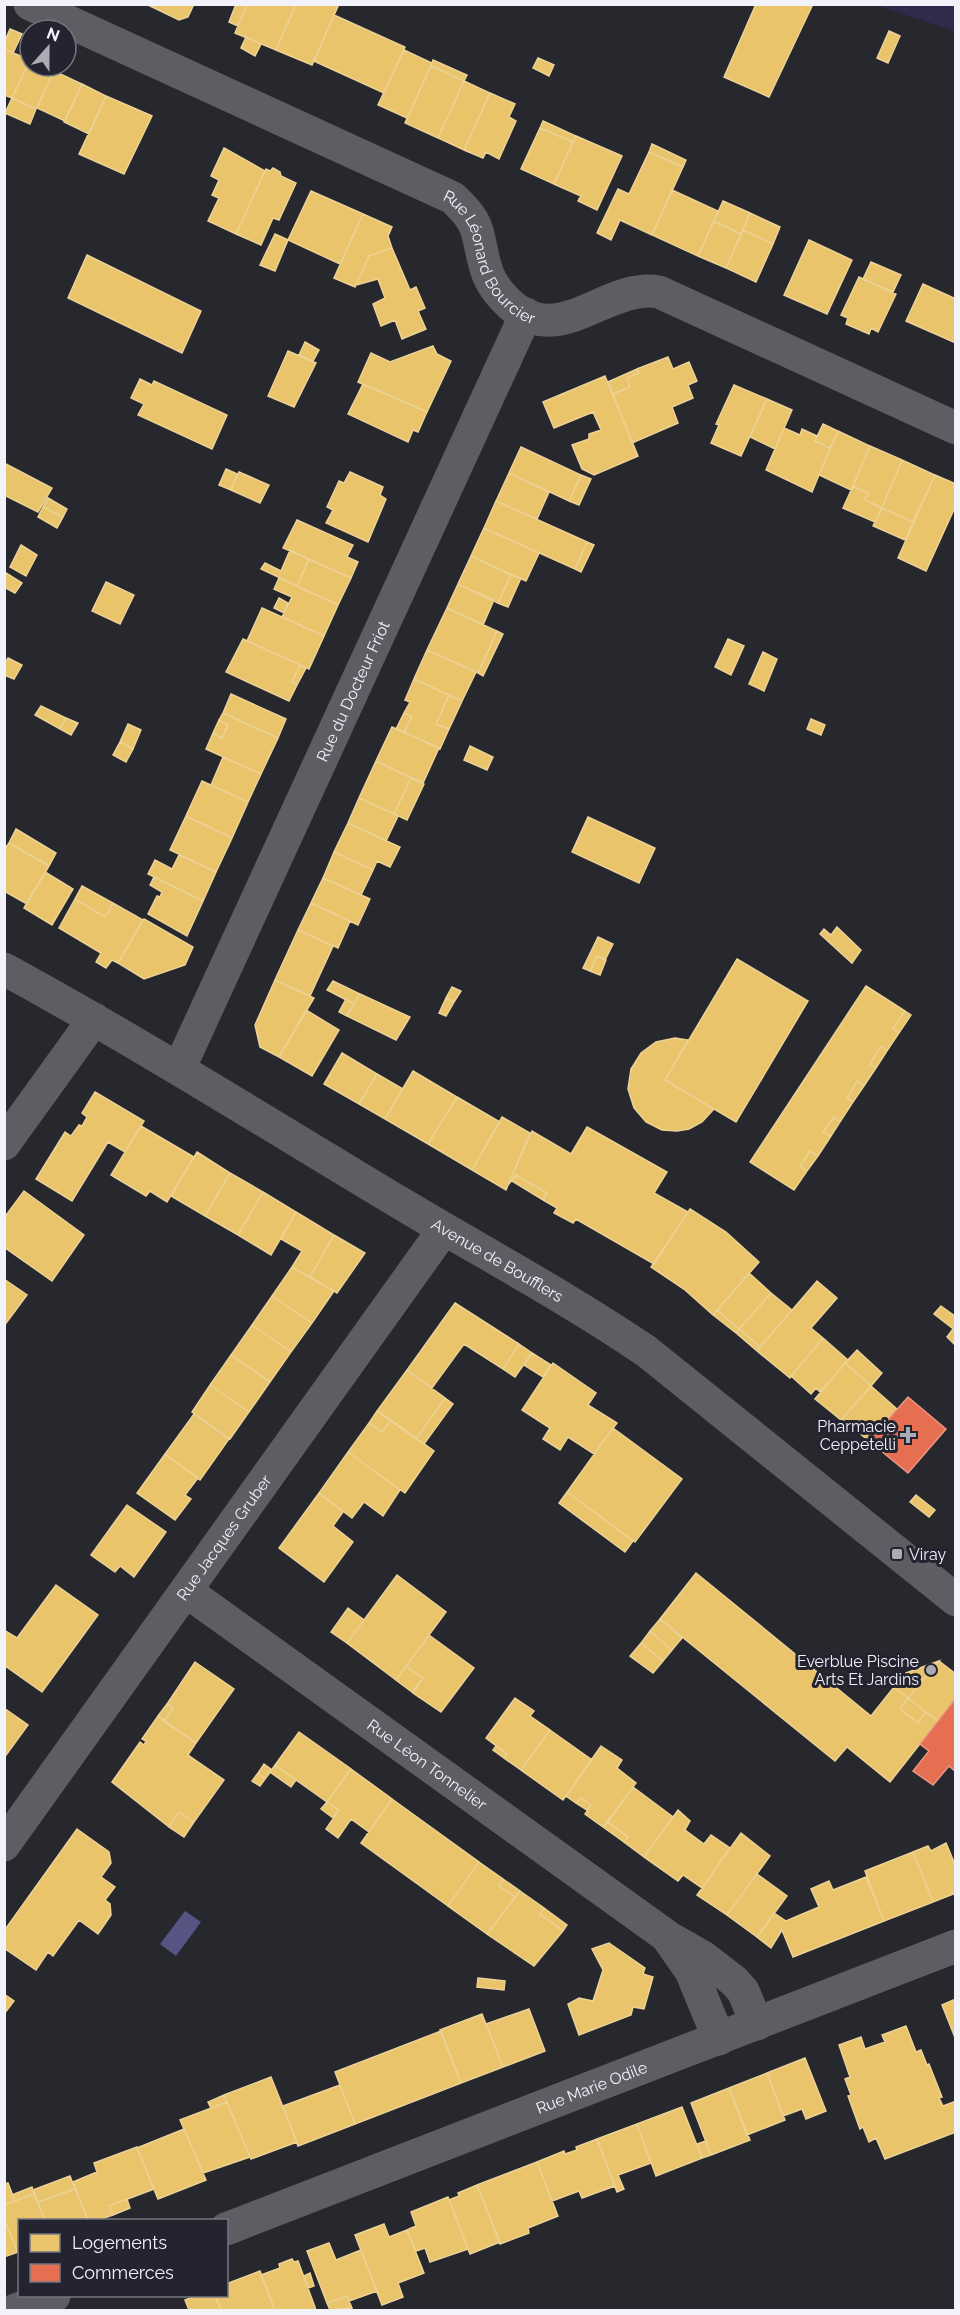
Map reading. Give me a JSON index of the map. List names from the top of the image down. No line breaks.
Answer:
{"streets":{"street":["Rue Léonard Bourcier","Rue du Docteur Friot","Avenue de Boufflers","Rue Jacques Gruber","Rue Léon Tonnelier","Rue Marie Odile"]},"crossings":[["Rue Léonard Bourcier","Rue du Docteur Friot"],["Rue du Docteur Friot","Avenue de Boufflers"],["Avenue de Boufflers","Rue Jacques Gruber"],["Rue Jacques Gruber","Rue Léon Tonnelier"],["Rue Léon Tonnelier","Rue Marie Odile"]],"places":{"health":["Pharmacie Ceppetelli"],"transit":["Viray"],"other":["Everblue Piscine Arts Et Jardins"]},"legend":["Logements","Commerces"],"north":"top"}
